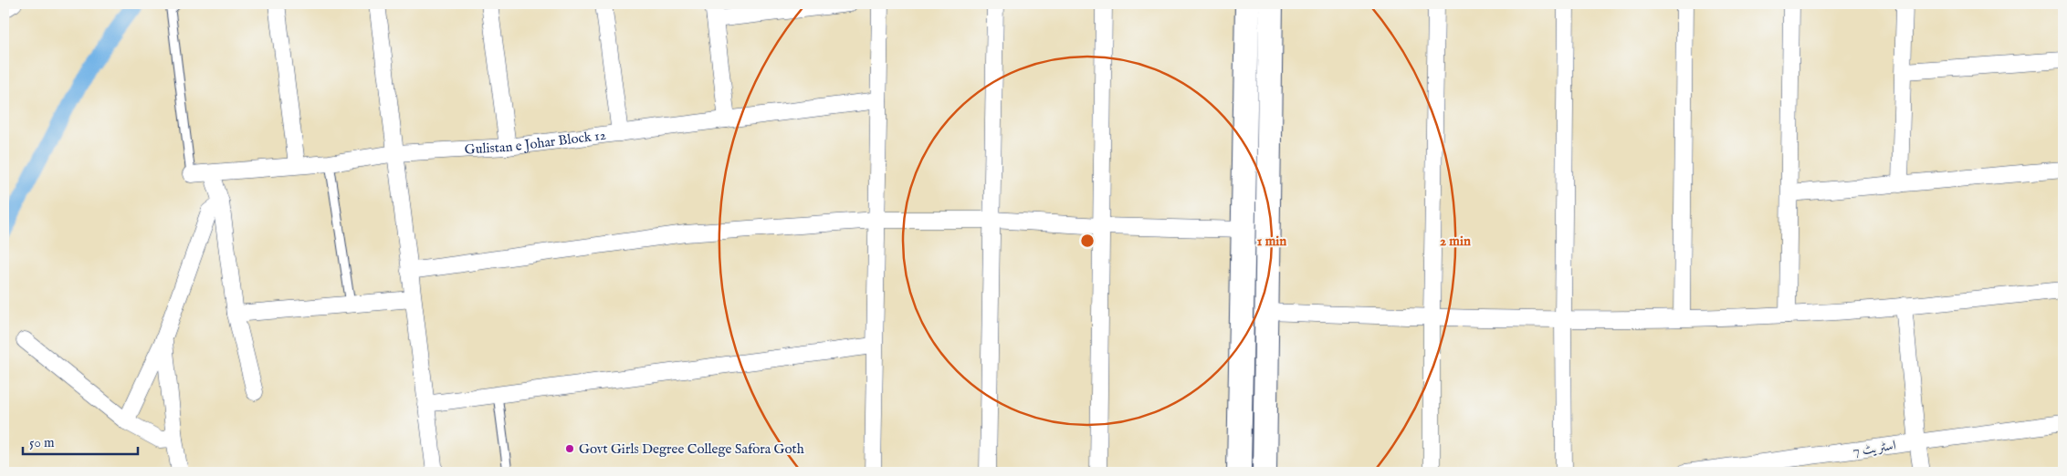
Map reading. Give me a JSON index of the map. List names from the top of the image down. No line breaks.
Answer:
{"streets":{"street":["Gulistan e Johar Block 12","اسٹریٹ 7"]},"places":["Govt Girls Degree College Safora Goth"],"scale_bar":"50 m","rings":["1 min","2 min"]}
